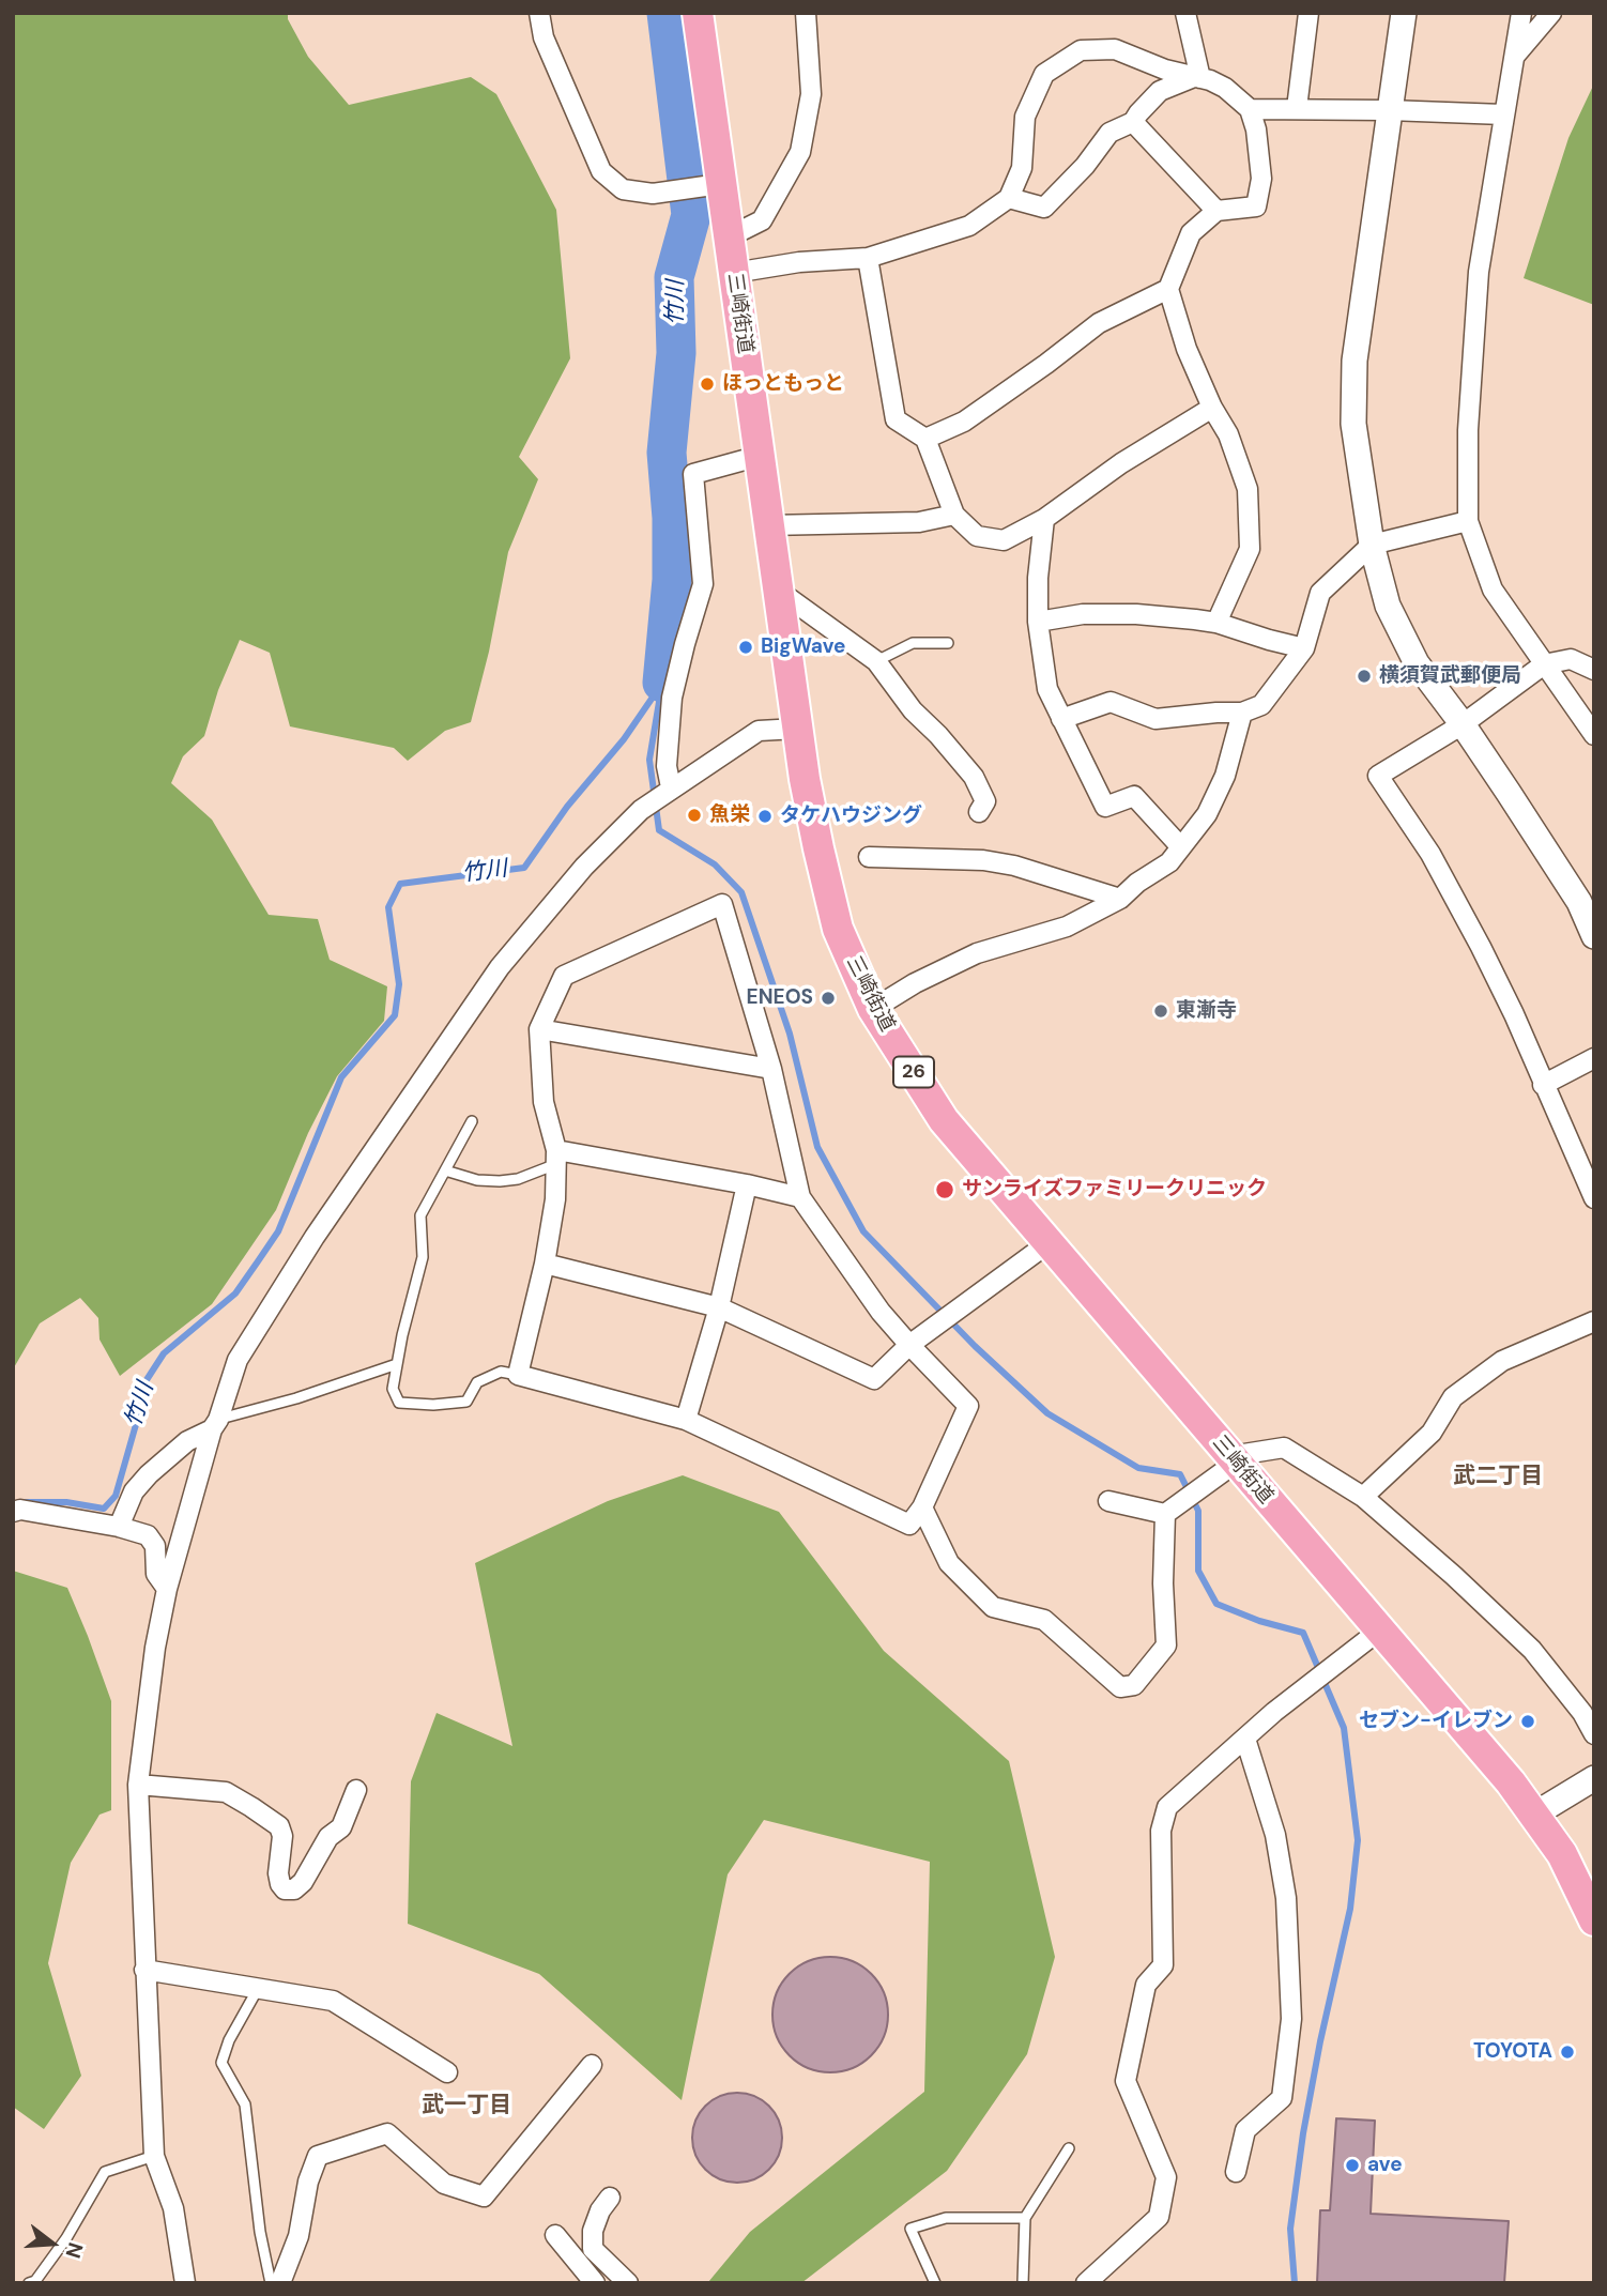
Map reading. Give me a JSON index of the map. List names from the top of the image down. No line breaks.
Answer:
{"streets":{"main road":["三崎街道","26"]},"districts":["武二丁目","武一丁目"],"water":["竹川"],"places":["ほっともっと","BigWave","横須賀武郵便局","魚栄","タケハウジング","ENEOS","東漸寺","サンライズファミリークリニック","セブン-イレブン","TOYOTA","ave"],"north":"right"}
